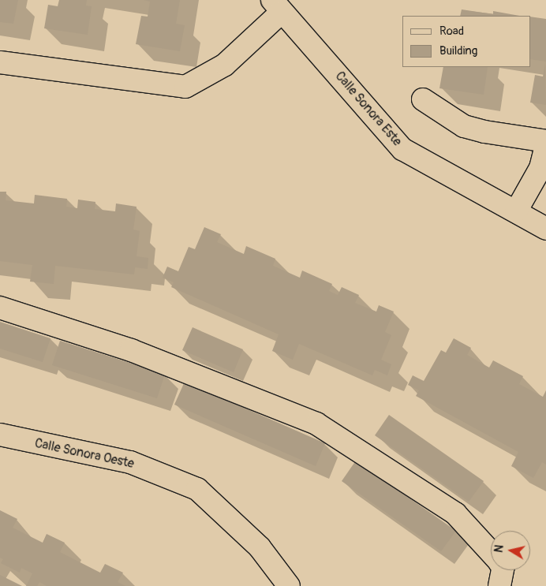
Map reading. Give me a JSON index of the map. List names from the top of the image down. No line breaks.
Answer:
{"streets":{"street":["Calle Sonora Este","Calle Sonora Oeste"]},"legend":["Road","Building"],"north":"left"}
